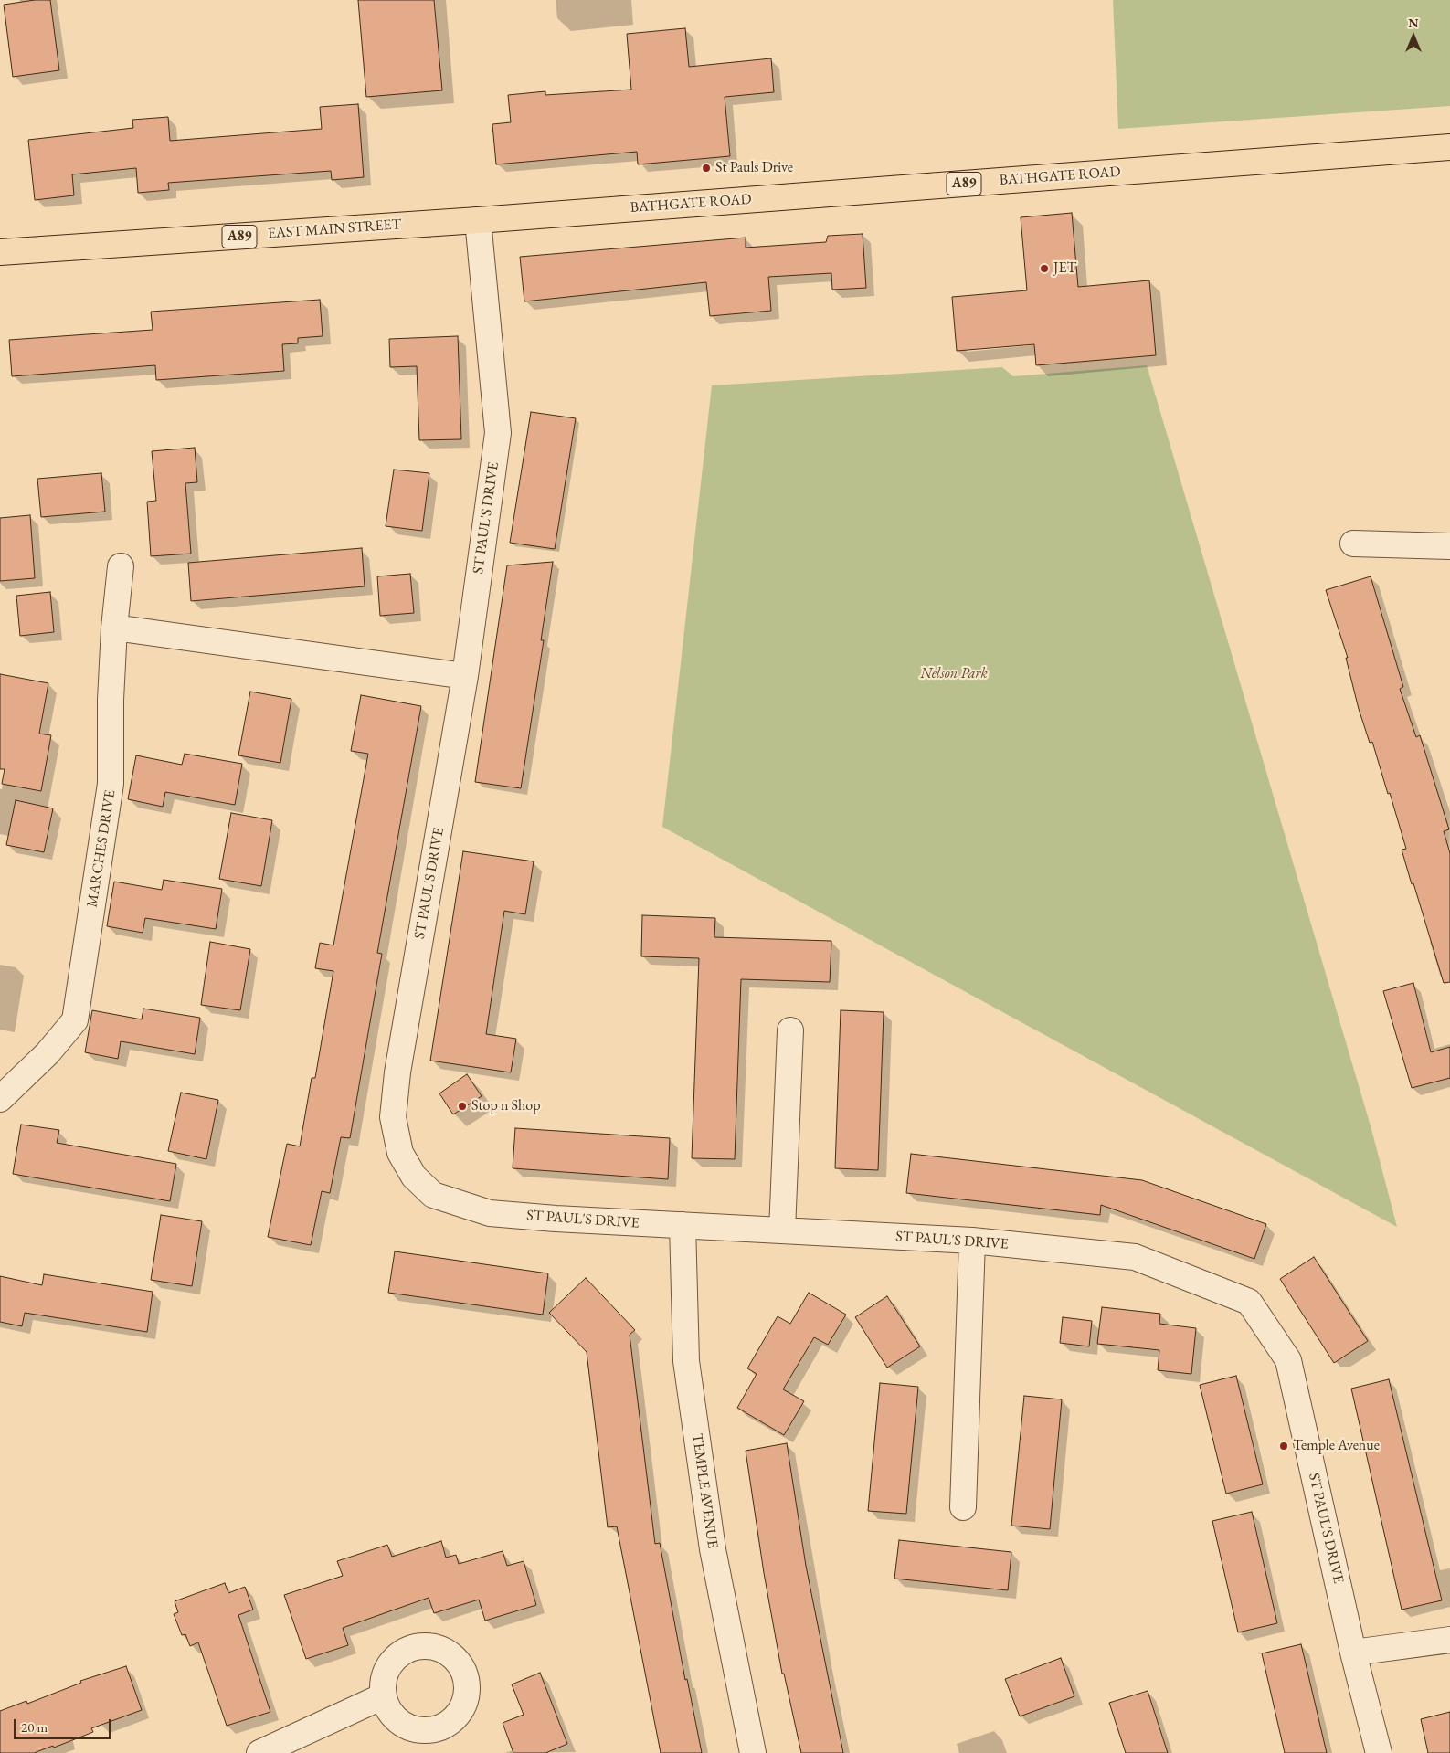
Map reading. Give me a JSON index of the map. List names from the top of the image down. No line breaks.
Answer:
{"streets":{"main road":["BATHGATE ROAD","A89","EAST MAIN STREET"],"street":["ST PAUL'S DRIVE","MARCHES DRIVE","TEMPLE AVENUE"]},"crossings":[["BATHGATE ROAD","EAST MAIN STREET"],["BATHGATE ROAD","ST PAUL'S DRIVE"],["EAST MAIN STREET","ST PAUL'S DRIVE"],["ST PAUL'S DRIVE","TEMPLE AVENUE"]],"parks":["Nelson Park"],"places":["St Pauls Drive","JET","Stop n Shop","Temple Avenue"],"scale_bar":"20 m","north":"top"}
